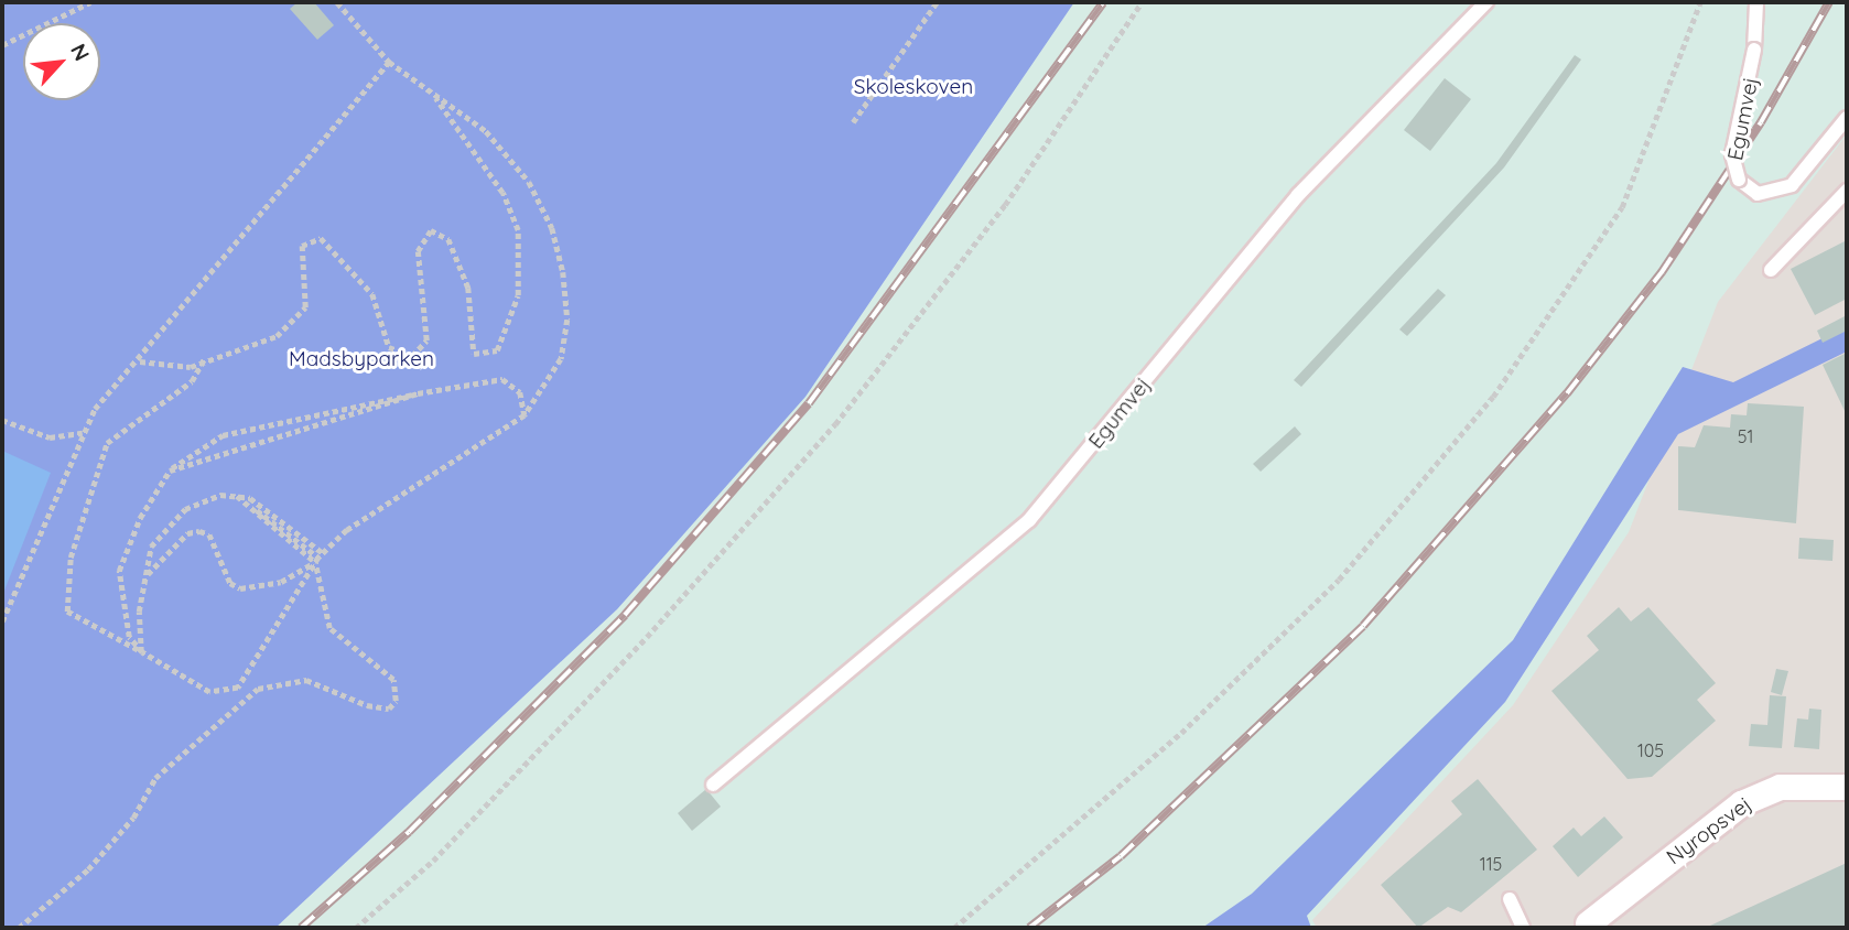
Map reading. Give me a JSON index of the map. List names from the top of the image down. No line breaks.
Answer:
{"streets":{"street":["Nyropsvej"],"lane":["Egumvej"]},"parks":["Skoleskoven","Madsbyparken"],"house_numbers":["51","105","115"],"north":"top right"}
